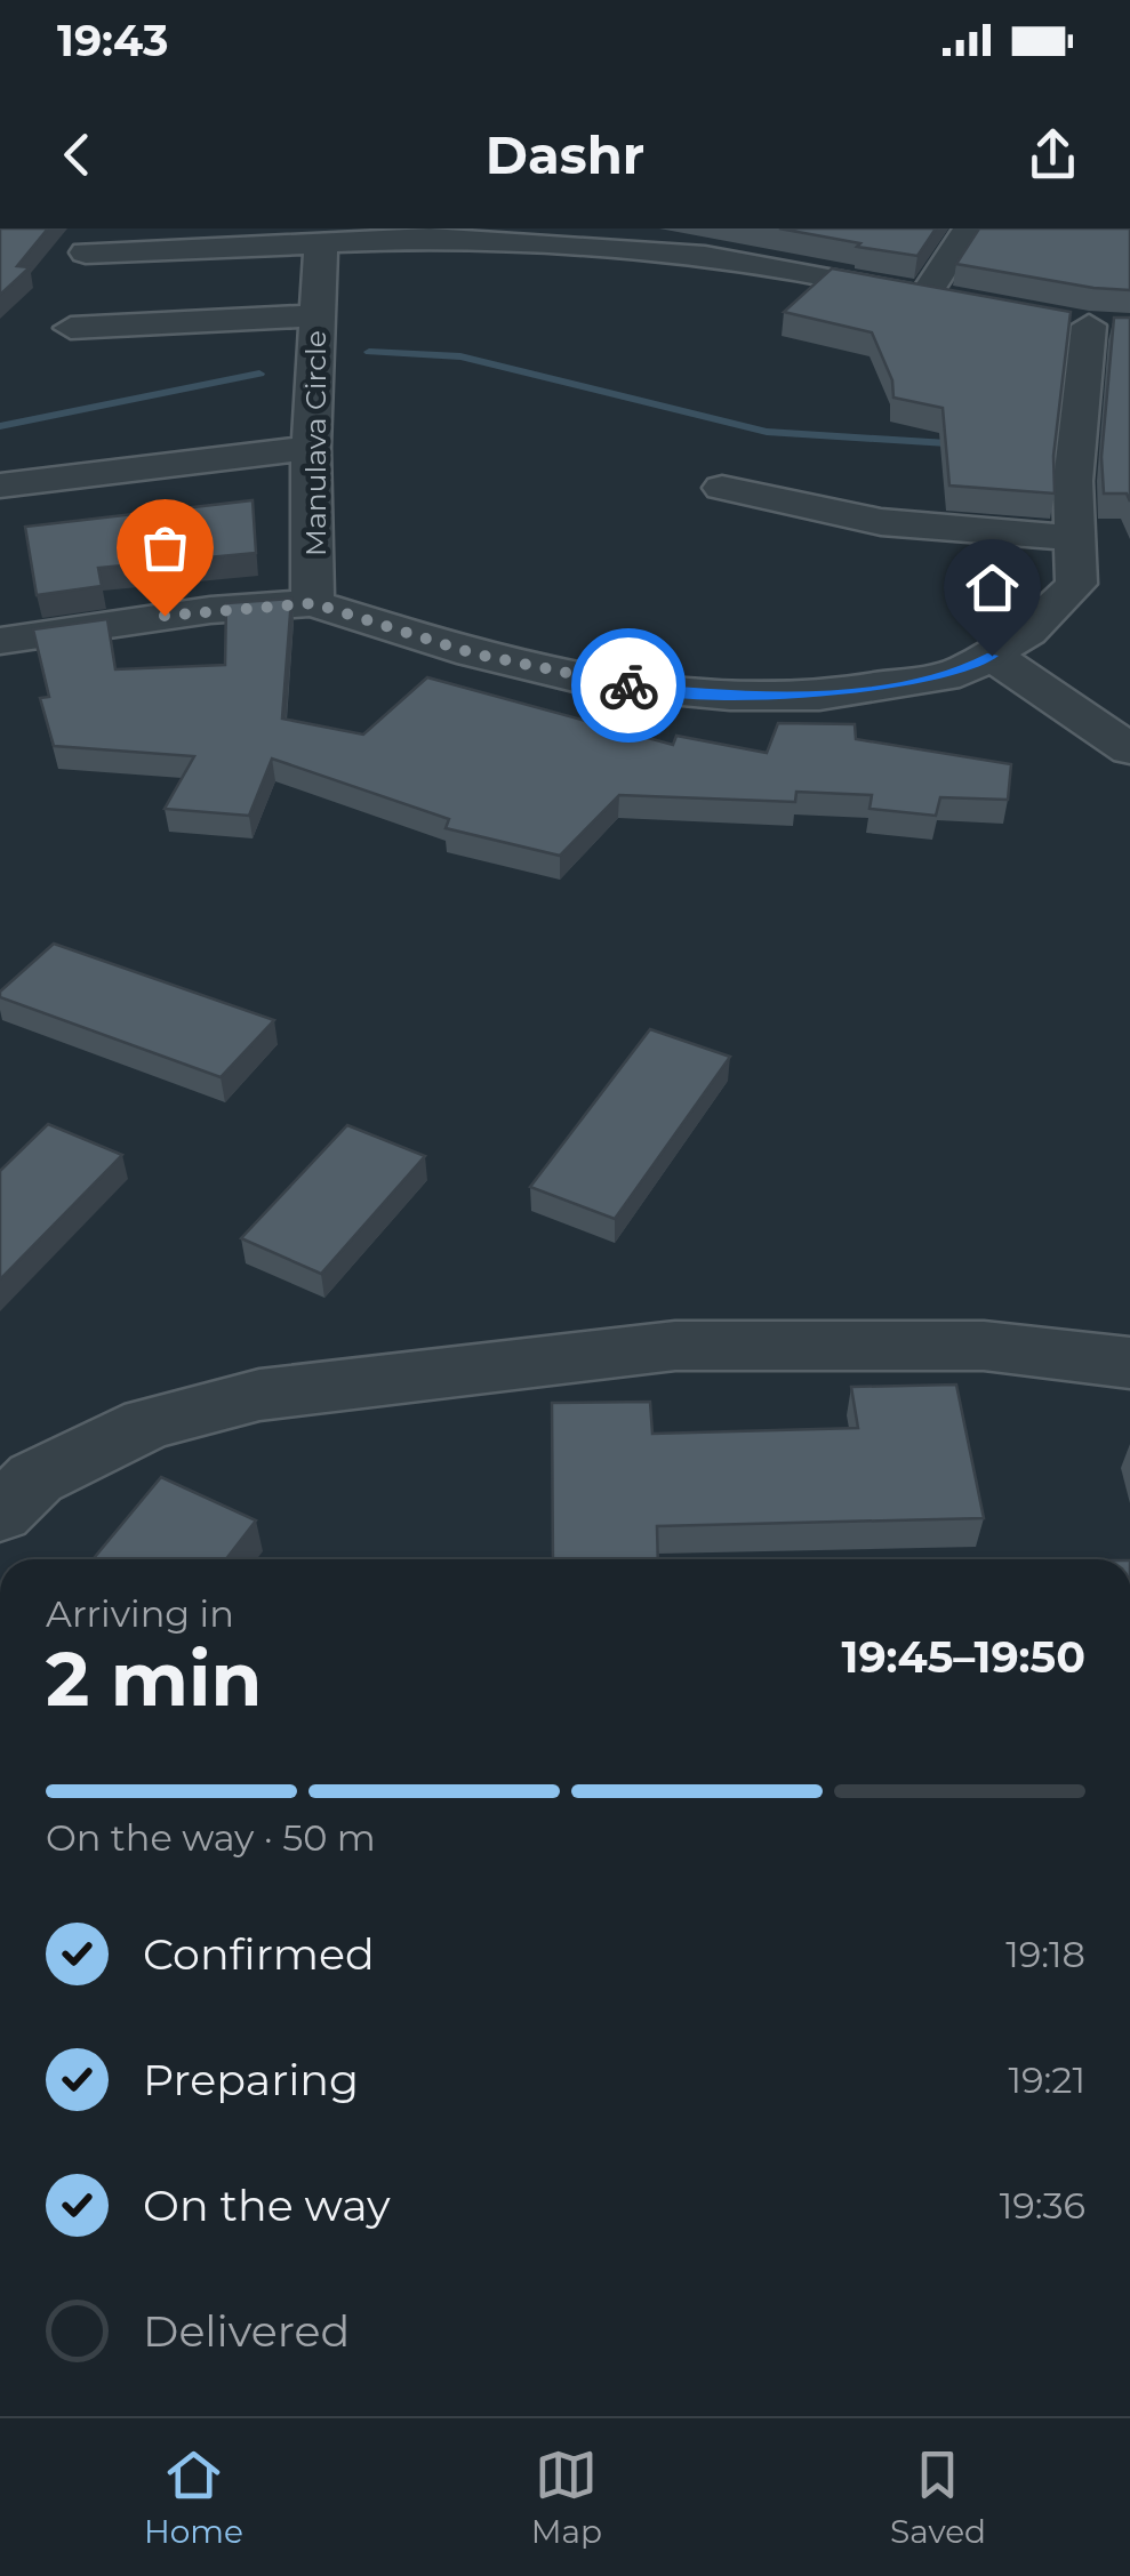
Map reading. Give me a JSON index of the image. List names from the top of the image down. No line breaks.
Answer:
{"streets":{"street":["Manulava Circle"]},"page":{"status":"19:43","header":"Dashr","heading":["2 min","Arriving in","19:45–19:50"],"bar":"On the way · 50 m","list":[["Confirmed","19:18"],["Preparing","19:21"],["On the way","19:36"],"Delivered"],"tabs":["Home","Map","Saved"]}}
